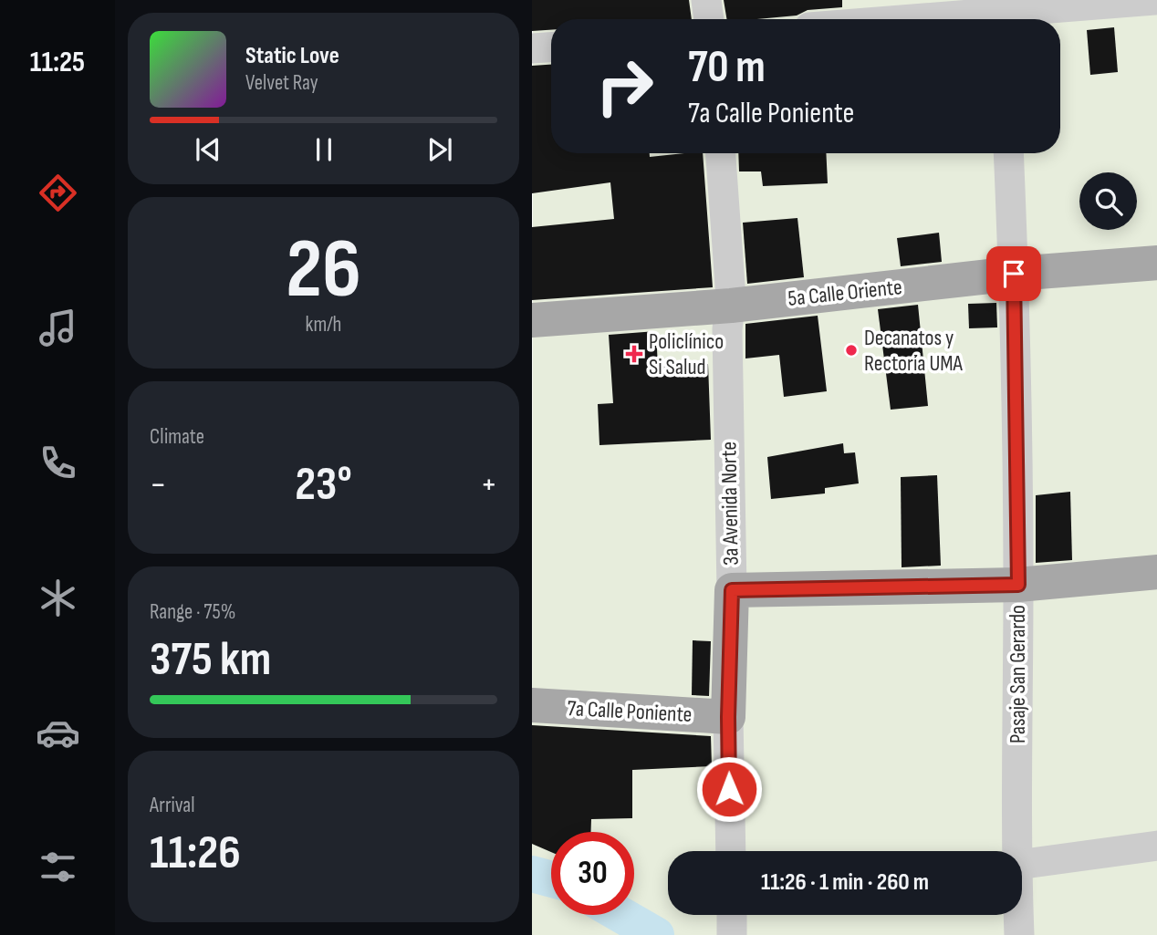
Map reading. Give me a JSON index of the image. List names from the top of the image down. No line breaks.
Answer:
{"streets":{"main road":["5a Calle Oriente","3a Avenida Norte","7a Calle Poniente"],"street":["Pasaje San Gerardo"]},"crossings":[["5a Calle Oriente","3a Avenida Norte"],["5a Calle Oriente","Pasaje San Gerardo"],["3a Avenida Norte","7a Calle Poniente"]],"places":{"other":["Decanatos y Rectoría UMA"],"health":["Policlínico Si Salud"]},"page":{"tabs":"11:25","turn":["70 m","7a Calle Poniente"],"song":["Static Love","Velvet Ray"],"tile":[["26","km/h"],"Climate",["Range · 75%","375 km"],["Arrival","11:26"]],"heat":["−","23°","+"],"limit":"30","trip":"11:26 · 1 min · 260 m"}}
